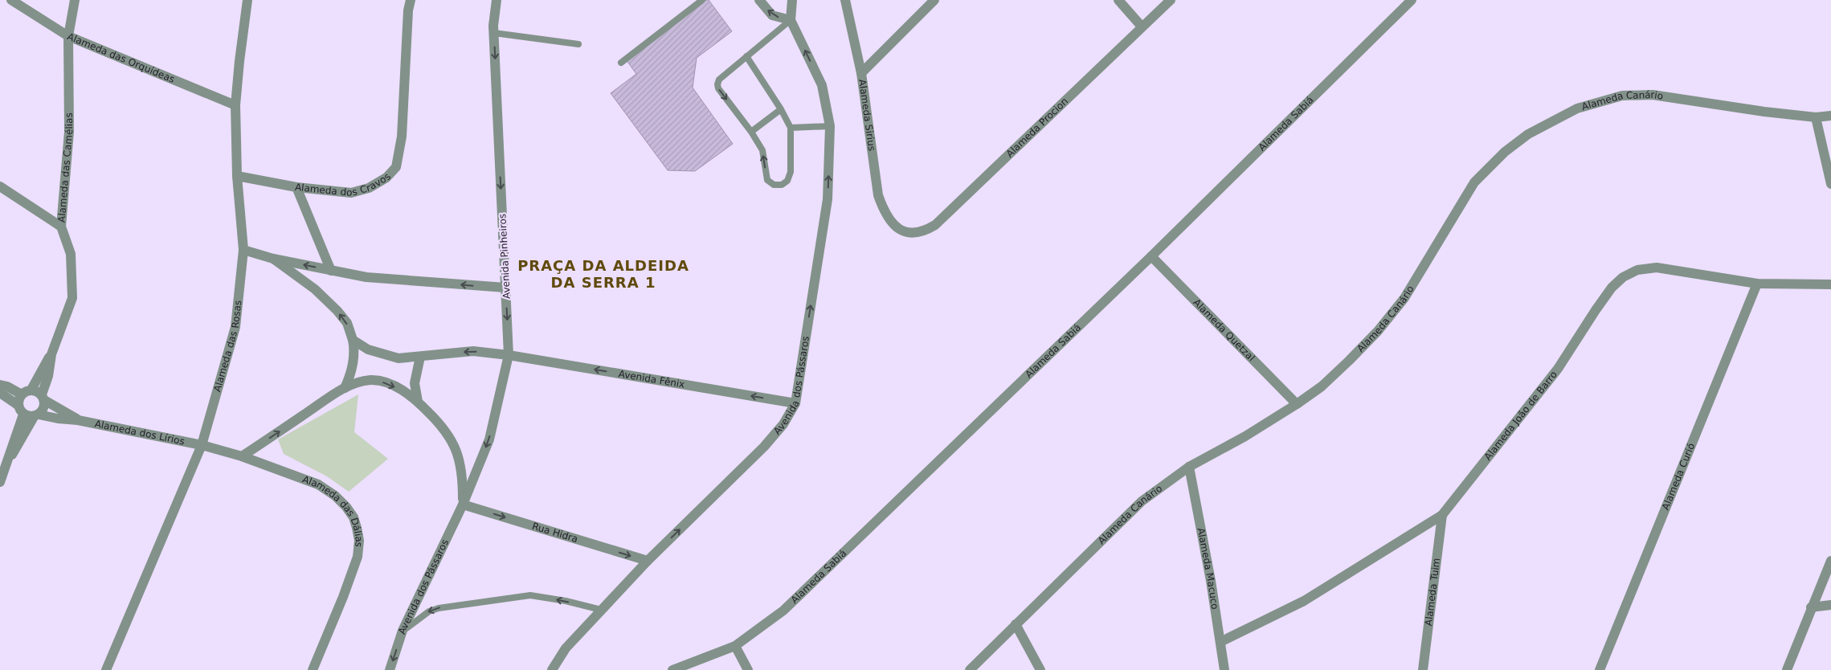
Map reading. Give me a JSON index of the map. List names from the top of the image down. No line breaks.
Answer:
{"streets":{"street":["Alameda das Orquídeas","Alameda Canário","Alameda Sirius","Alameda Sabiá","Alameda Procion","Alameda das Camélias","Alameda dos Cravos","Avenida Pinheiros","Alameda Quetzal","Alameda das Rosas","Avenida Fênix","Avenida dos Pássaros","Alameda João de Barro","Alameda dos Lírios","Alameda Curió","Alameda das Dálias","Rua Hidra","Alameda Macuco","Alameda Tuim"]},"crossings":[["Alameda das Orquídeas","Alameda das Camélias"],["Alameda das Orquídeas","Alameda das Rosas"],["Alameda Canário","Alameda Quetzal"],["Alameda Canário","Alameda Macuco"],["Alameda Sirius","Alameda Procion"],["Alameda Sabiá","Alameda Quetzal"],["Alameda das Camélias","Alameda dos Lírios"],["Alameda dos Cravos","Alameda das Rosas"],["Avenida Pinheiros","Avenida Fênix"],["Avenida Pinheiros","Avenida dos Pássaros"],["Avenida Pinheiros","Rua Hidra"],["Alameda das Rosas","Alameda dos Lírios"],["Alameda das Rosas","Alameda das Dálias"],["Avenida Fênix","Avenida dos Pássaros"],["Avenida dos Pássaros","Rua Hidra"],["Alameda João de Barro","Alameda Curió"],["Alameda João de Barro","Alameda Macuco"],["Alameda João de Barro","Alameda Tuim"],["Alameda dos Lírios","Alameda das Dálias"]],"one_way":["Avenida Pinheiros","Avenida Fênix","Rua Hidra"],"districts":["PRAÇA DA ALDEIDA DA SERRA 1"]}
